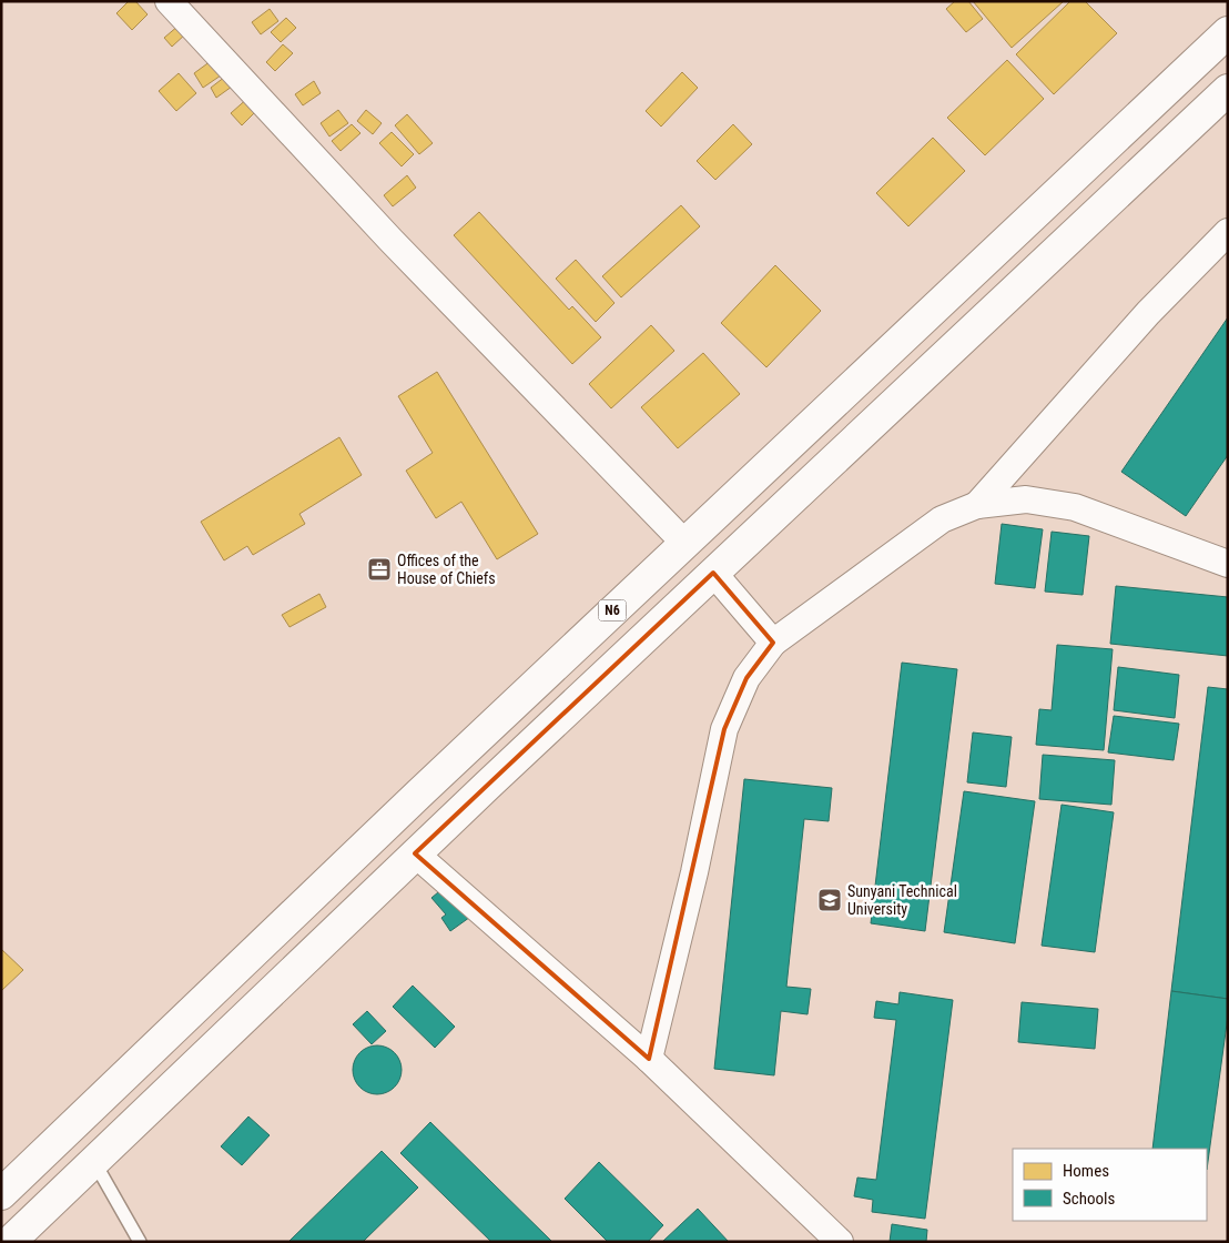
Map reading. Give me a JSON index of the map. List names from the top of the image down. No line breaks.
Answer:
{"streets":{"main road":["N6"]},"places":{"office":["Offices of the House of Chiefs"],"school or university":["Sunyani Technical University"]},"legend":["Homes","Schools"]}
